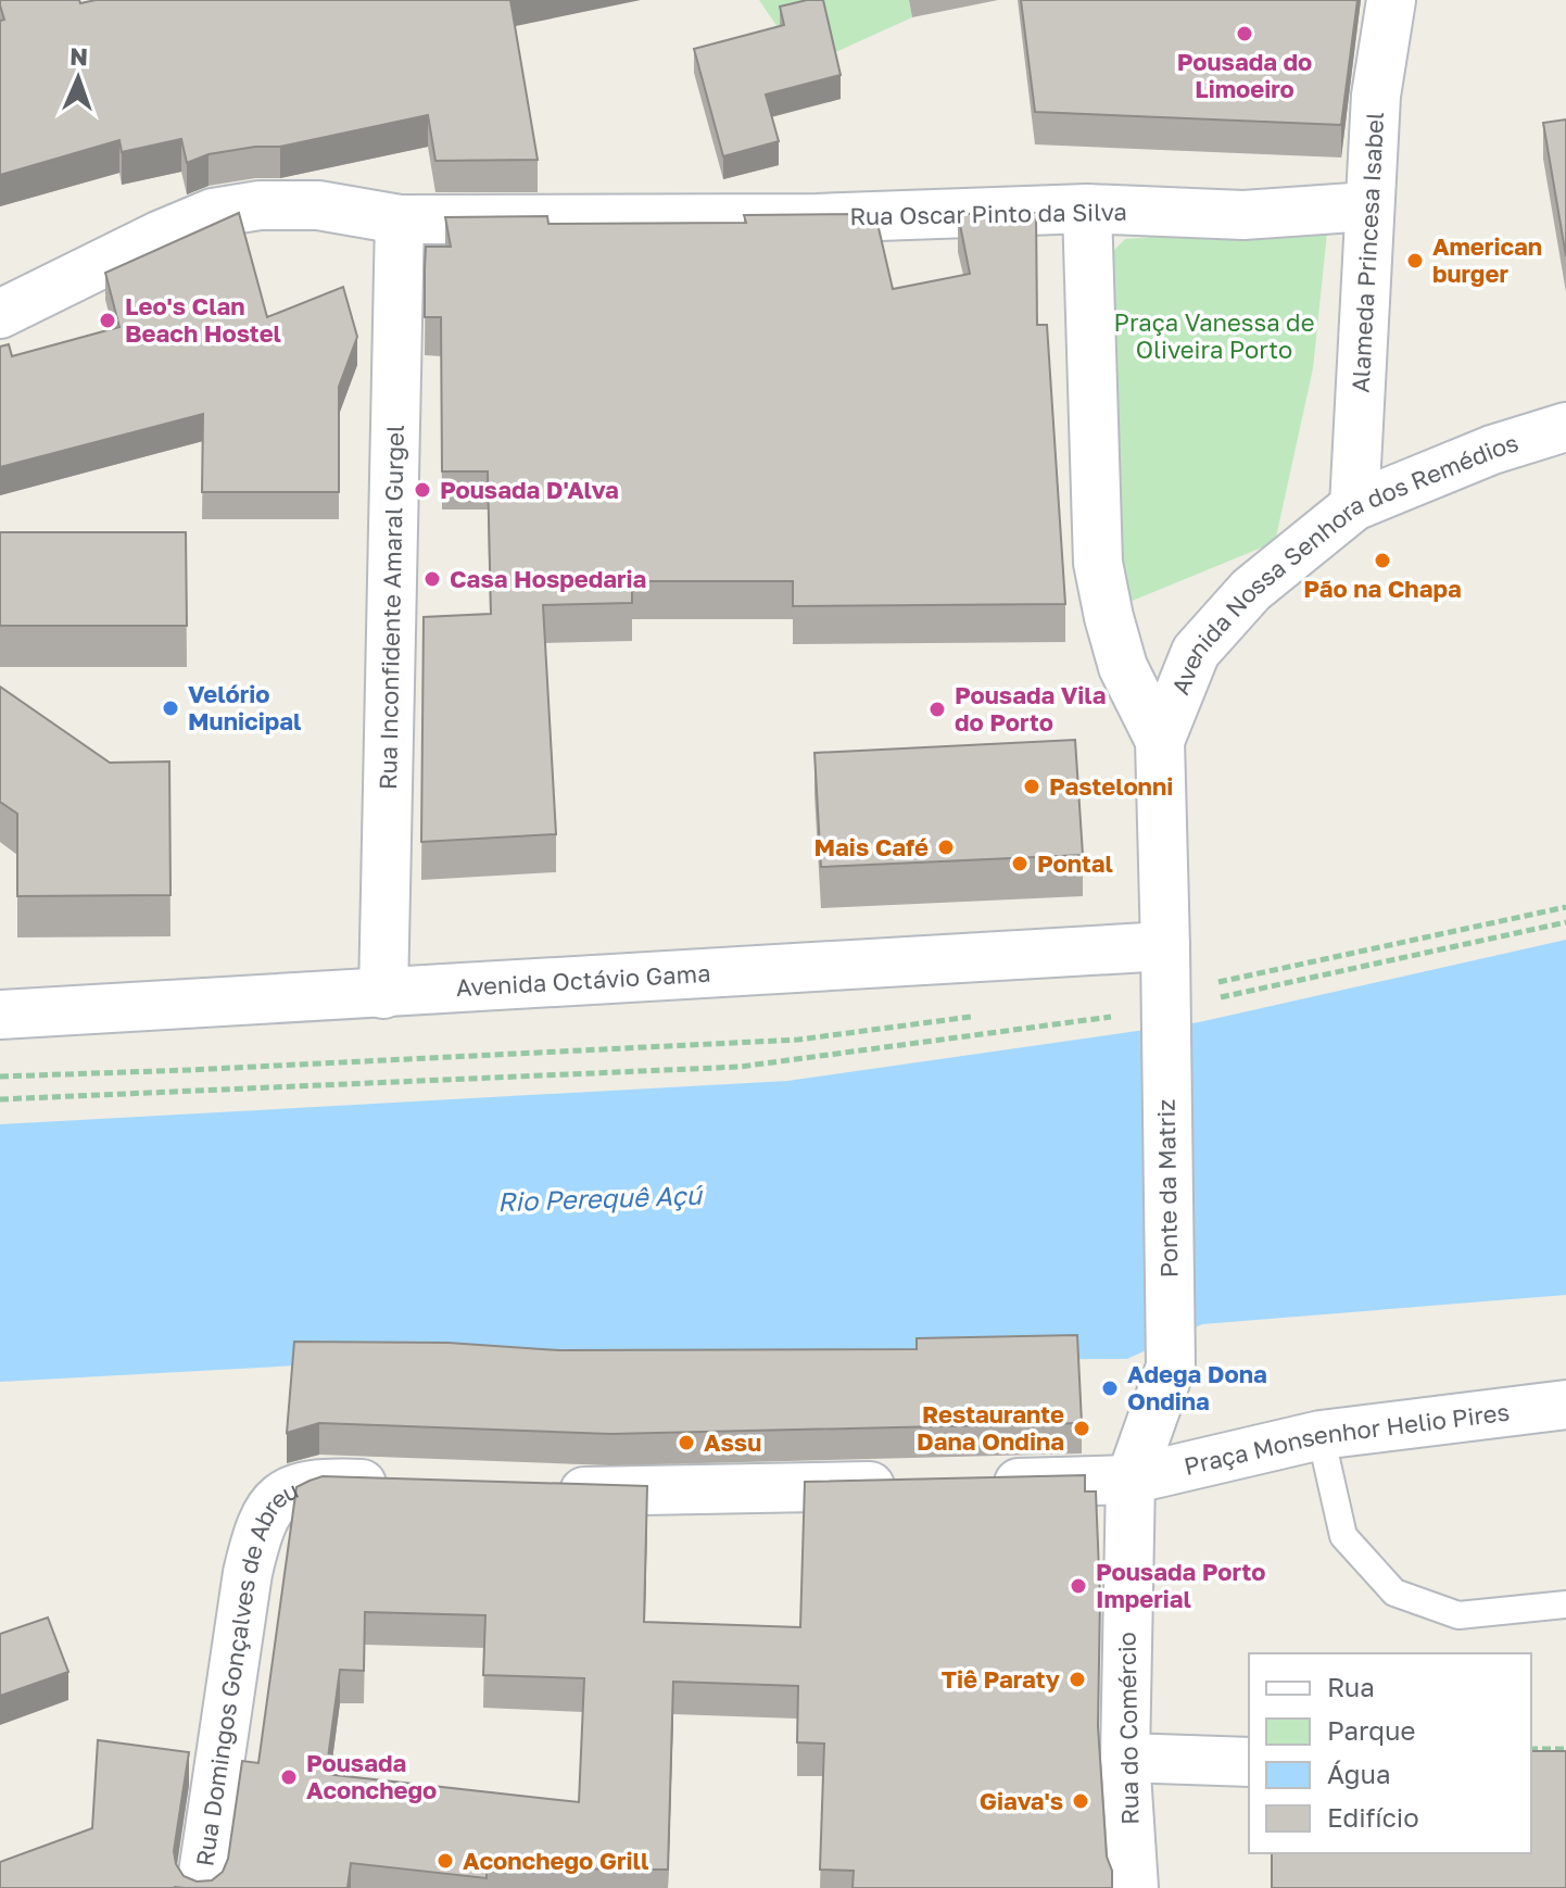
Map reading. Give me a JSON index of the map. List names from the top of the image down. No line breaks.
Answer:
{"streets":{"street":["Rua Oscar Pinto da Silva","Alameda Princesa Isabel","Avenida Nossa Senhora dos Remédios","Rua Inconfidente Amaral Gurgel","Avenida Octávio Gama","Ponte da Matriz","Praça Monsenhor Helio Pires","Rua Domingos Gonçalves de Abreu","Rua do Comércio"]},"crossings":[["Rua Oscar Pinto da Silva","Alameda Princesa Isabel"],["Rua Oscar Pinto da Silva","Rua Inconfidente Amaral Gurgel"],["Alameda Princesa Isabel","Avenida Nossa Senhora dos Remédios"],["Avenida Nossa Senhora dos Remédios","Ponte da Matriz"],["Rua Inconfidente Amaral Gurgel","Avenida Octávio Gama"],["Avenida Octávio Gama","Ponte da Matriz"],["Ponte da Matriz","Rua do Comércio"],["Praça Monsenhor Helio Pires","Rua do Comércio"]],"water":["Rio Perequê Açú"],"parks":["Praça Vanessa de Oliveira Porto"],"places":["Pousada do Limoeiro","American burger","Leo's Clan Beach Hostel","Pousada D'Alva","Pão na Chapa","Casa Hospedaria","Velório Municipal","Pousada Vila do Porto","Pastelonni","Mais Café","Pontal","Adega Dona Ondina","Restaurante Dana Ondina","Assu","Pousada Porto Imperial","Tiê Paraty","Pousada Aconchego","Giava's","Aconchego Grill"],"legend":["Rua","Parque","Água","Edifício"],"north":"top"}
